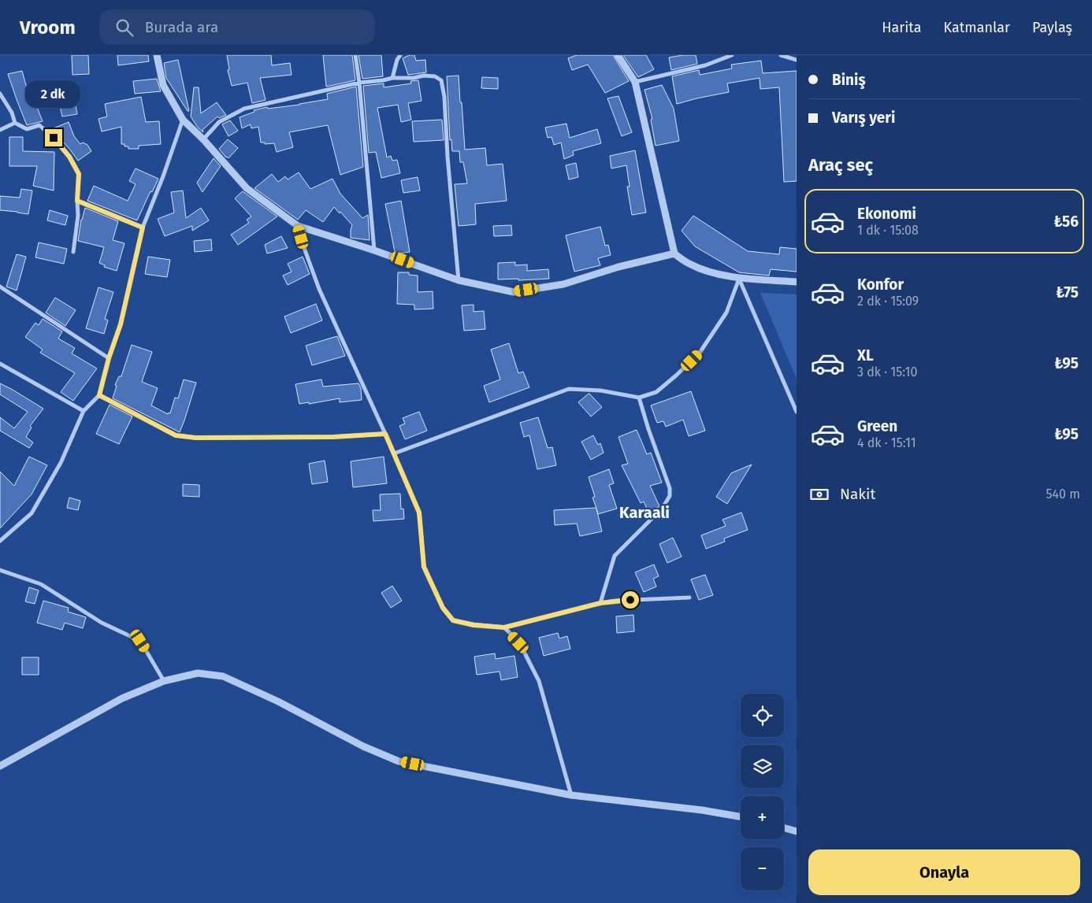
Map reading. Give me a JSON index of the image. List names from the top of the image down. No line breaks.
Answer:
{"districts":["Karaali"],"page":{"header":"Vroom","search":"Burada ara","nav":["Harita","Katmanlar","Paylaş"],"banner":["Biniş","Varış yeri"],"bubble":"2 dk","heading":"Araç seç","list":[{"name":"Ekonomi","note":"1 dk · 15:08","value":"₺56"},{"name":"Konfor","note":"2 dk · 15:09","value":"₺75"},{"name":"XL","note":"3 dk · 15:10","value":"₺95"},{"name":"Green","note":"4 dk · 15:11","value":"₺95"}],"pay":["Nakit","540 m"],"map_buttons":["+","−"],"buttons":"Onayla"}}
